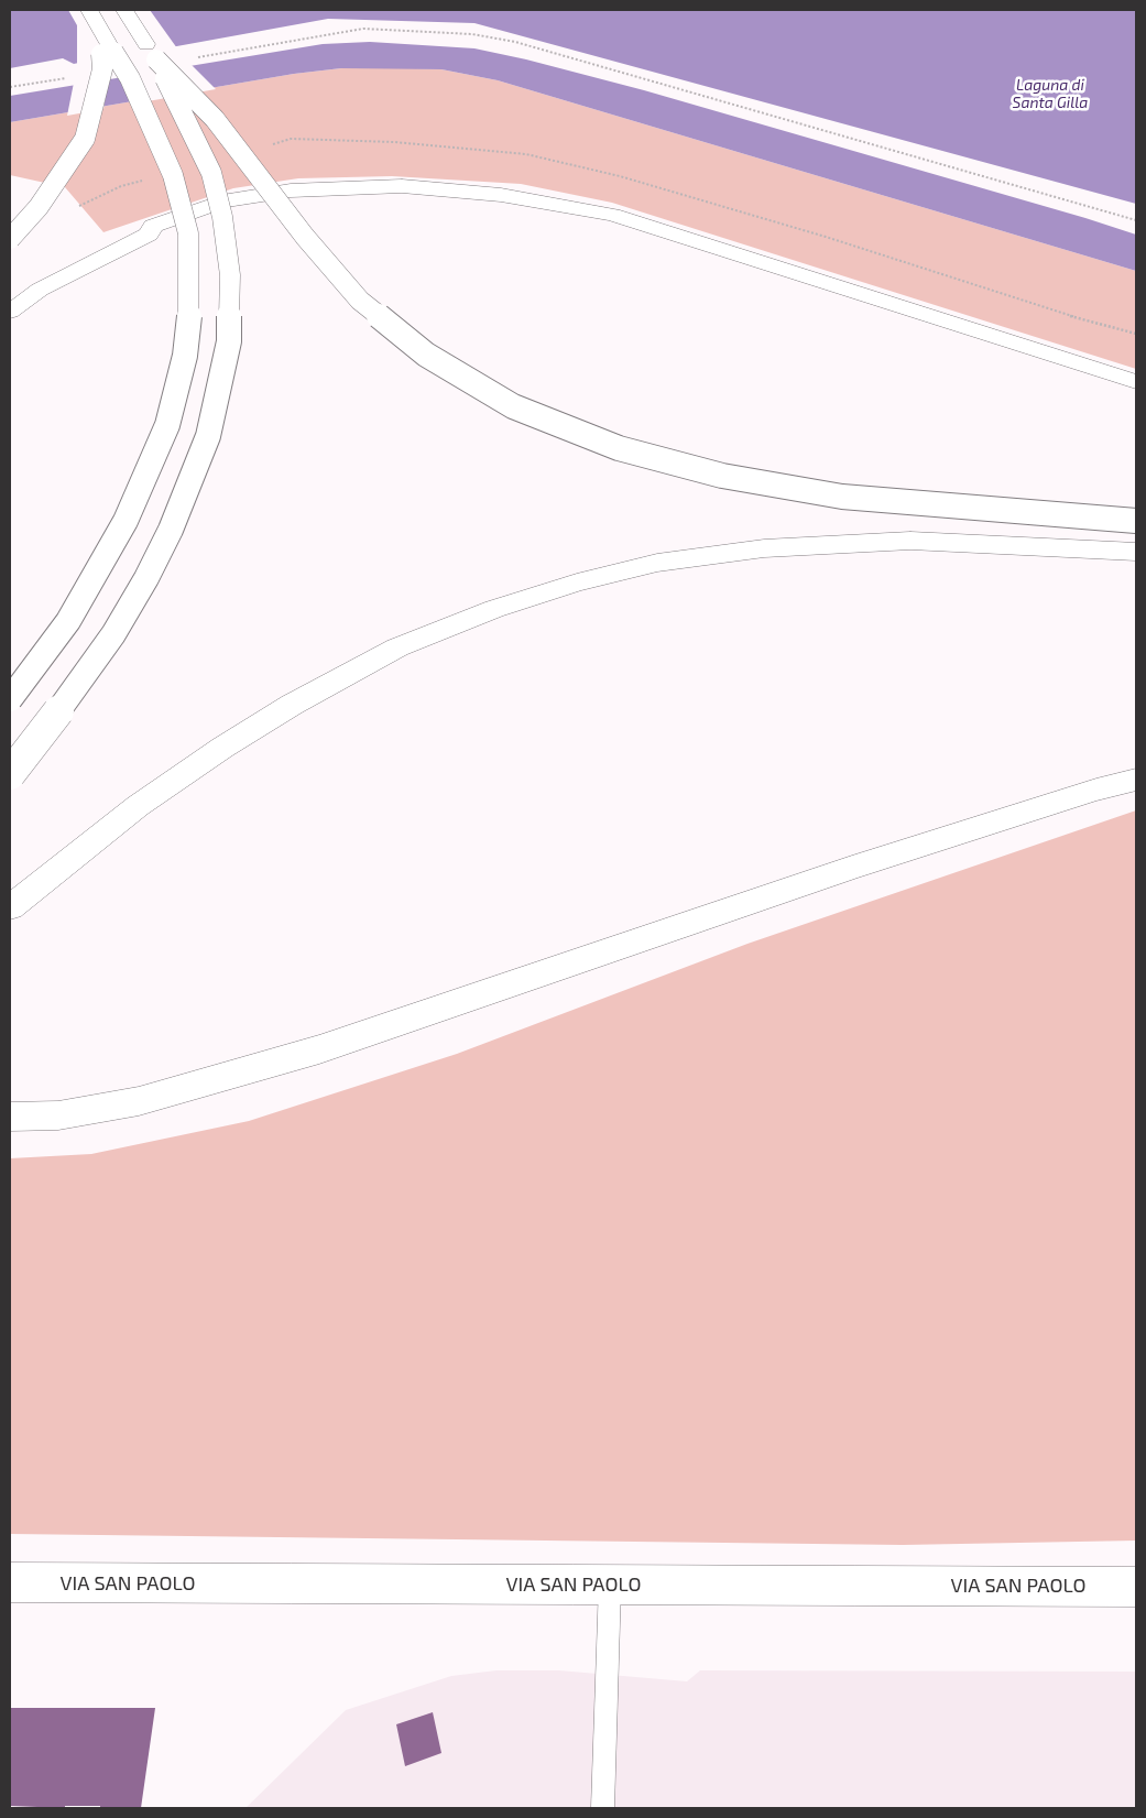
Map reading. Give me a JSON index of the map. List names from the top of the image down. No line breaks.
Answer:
{"streets":{"main road":["VIA SAN PAOLO"]},"water":["Laguna di Santa Gilla"]}
